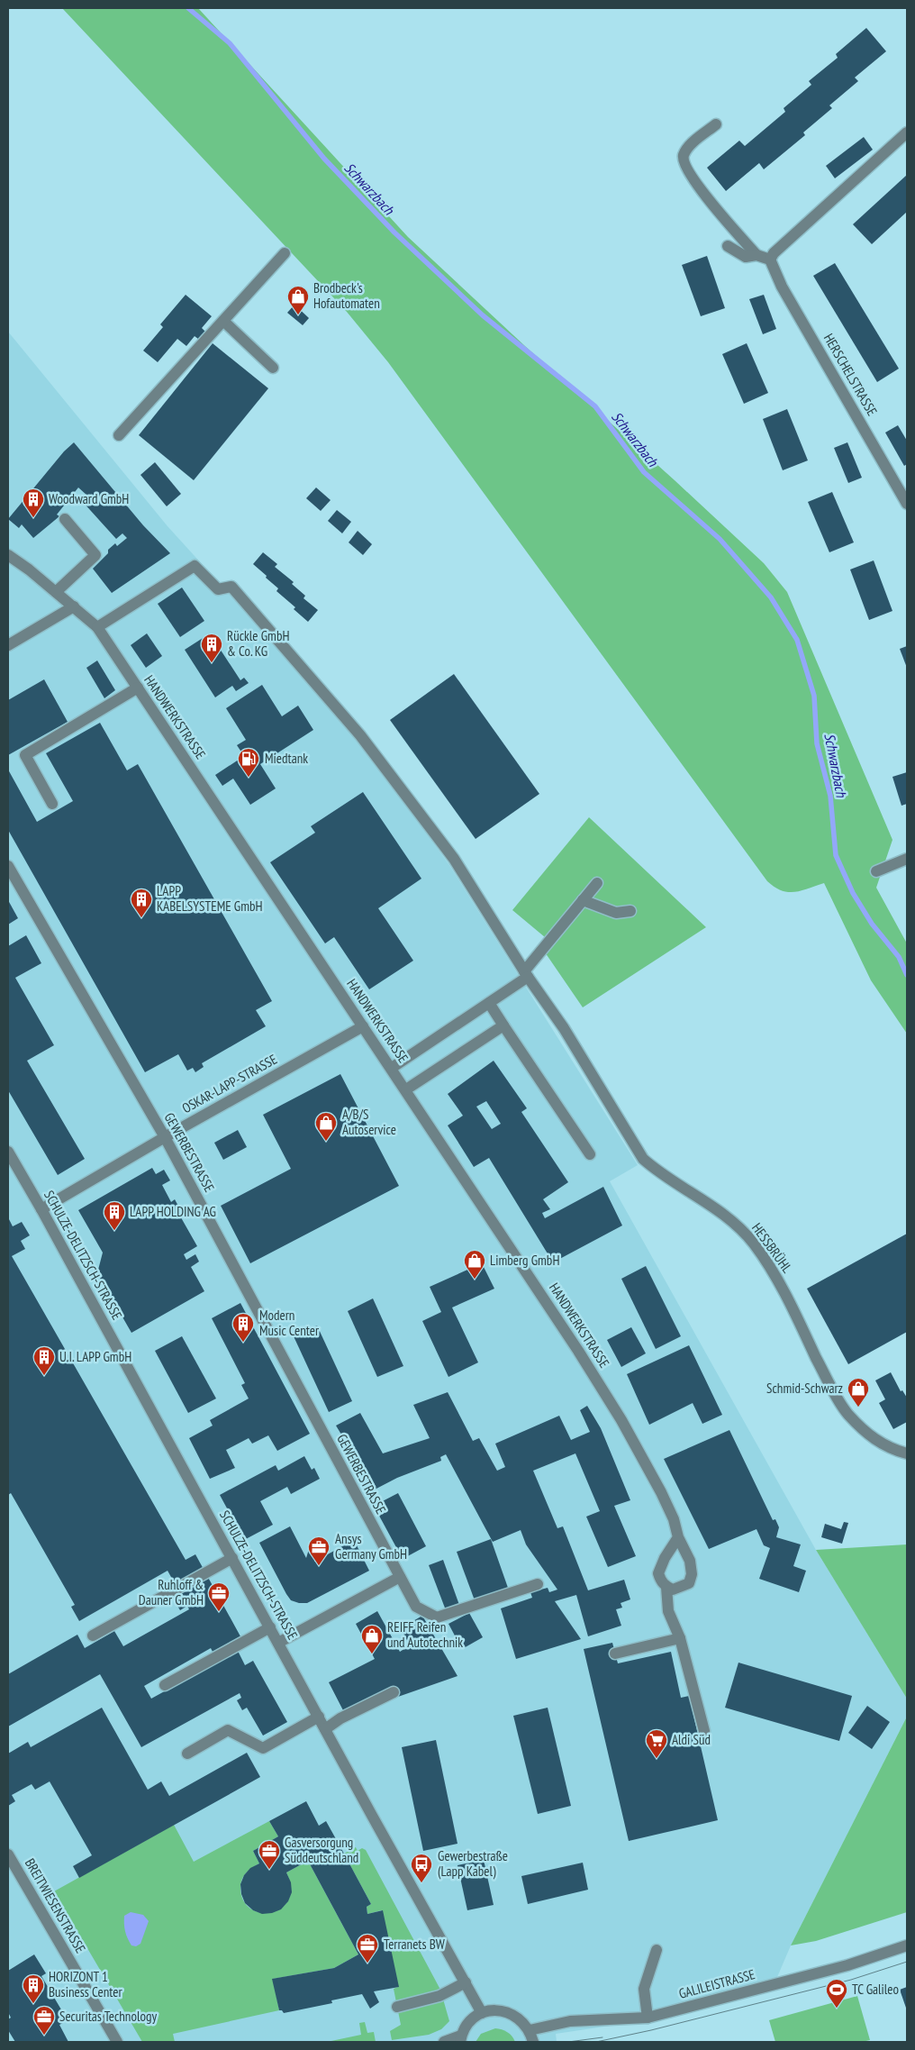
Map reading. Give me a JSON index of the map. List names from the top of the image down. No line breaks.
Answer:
{"streets":{"street":["HERSCHELSTRASSE","HANDWERKSTRASSE","OSKAR-LAPP-STRASSE","GEWERBESTRASSE","HESSBRÜHL","SCHULZE-DELITZSCH-STRASSE","BREITWIESENSTRASSE","GALILEISTRASSE"]},"crossings":[["HANDWERKSTRASSE","OSKAR-LAPP-STRASSE"],["HANDWERKSTRASSE","HESSBRÜHL"],["OSKAR-LAPP-STRASSE","GEWERBESTRASSE"],["OSKAR-LAPP-STRASSE","SCHULZE-DELITZSCH-STRASSE"]],"water":["Schwarzbach"],"places":{"shop":["Brodbeck's Hofautomaten","A/B/S Autoservice","Limberg GmbH","Schmid-Schwarz","REIFF Reifen und Autotechnik"],"building":["Woodward GmbH","Rückle GmbH & Co. KG","LAPP KABELSYSTEME GmbH","LAPP HOLDING AG","Modern Music Center","U.I. LAPP GmbH","HORIZONT 1 Business Center"],"fuel station":["Miedtank"],"office":["Ansys Germany GmbH","Ruhloff & Dauner GmbH","Gasversorgung Süddeutschland","Terranets BW","Securitas Technology"],"supermarket":["Aldi Süd"],"bus stop":["Gewerbestraße (Lapp Kabel)"],"sports":["TC Galileo"]}}
